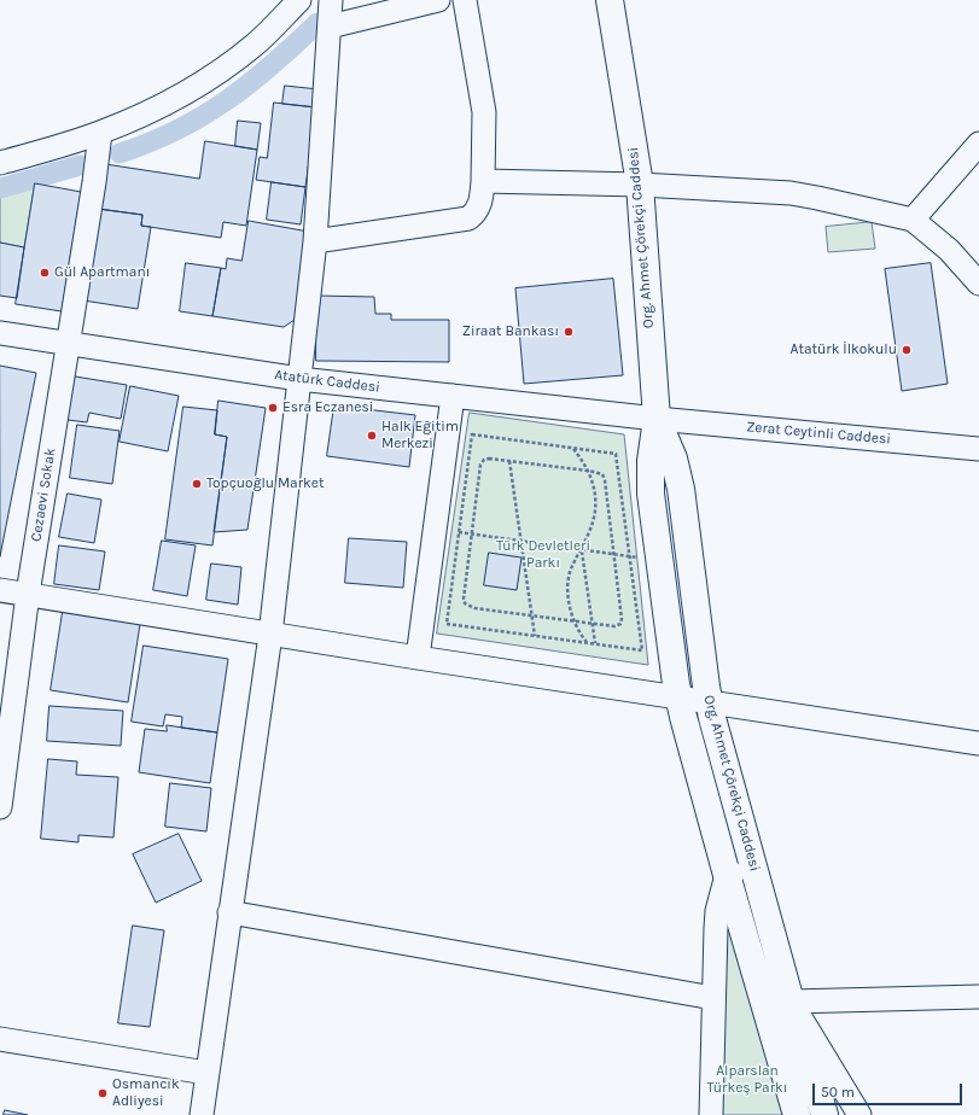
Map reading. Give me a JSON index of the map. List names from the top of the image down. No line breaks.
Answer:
{"streets":{"main road":["Org. Ahmet Çörekçi Caddesi"],"street":["Atatürk Caddesi","Zerat Ceytinli Caddesi","Cezaevi Sokak"]},"crossings":[["Org. Ahmet Çörekçi Caddesi","Atatürk Caddesi"],["Org. Ahmet Çörekçi Caddesi","Zerat Ceytinli Caddesi"],["Atatürk Caddesi","Zerat Ceytinli Caddesi"],["Atatürk Caddesi","Cezaevi Sokak"]],"parks":["Türk Devletleri Parkı","Alparslan Türkeş Parkı"],"places":["Gül Apartmanı","Ziraat Bankası","Atatürk İlkokulu","Esra Eczanesi","Halk Eğitim Merkezi","Topçuoğlu Market","Osmancık Adliyesi"],"scale_bar":"50 m"}
